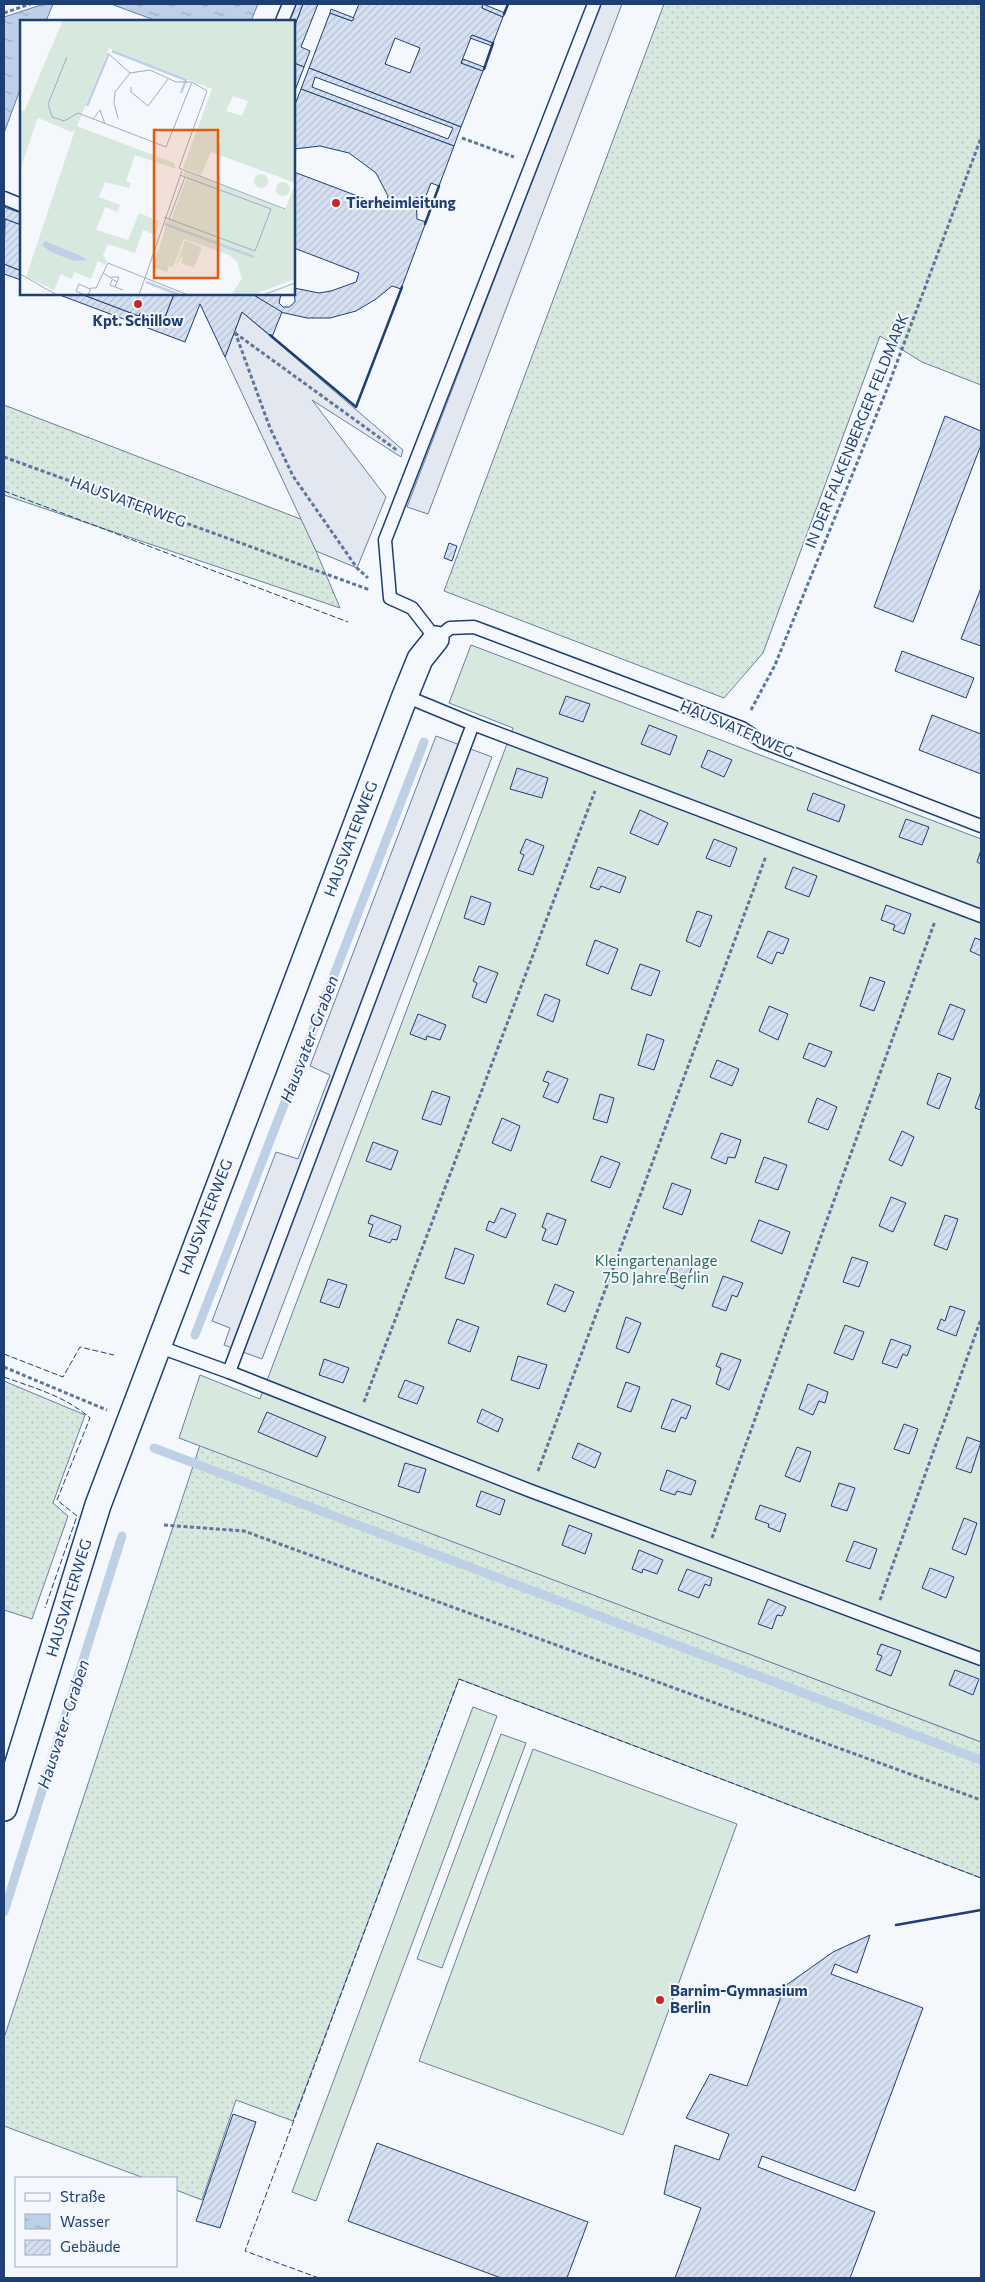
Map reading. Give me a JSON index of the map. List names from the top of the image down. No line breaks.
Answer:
{"streets":{"street":["HAUSVATERWEG"],"path":["IN DER FALKENBERGER FELDMARK"]},"crossings":[["IN DER FALKENBERGER FELDMARK","HAUSVATERWEG"]],"water":["Hausvater-Graben"],"parks":["Kleingartenanlage 750 Jahre Berlin"],"places":["Tierheimleitung","Kpt. Schillow","Barnim-Gymnasium Berlin"],"legend":["Straße","Wasser","Gebäude"]}
